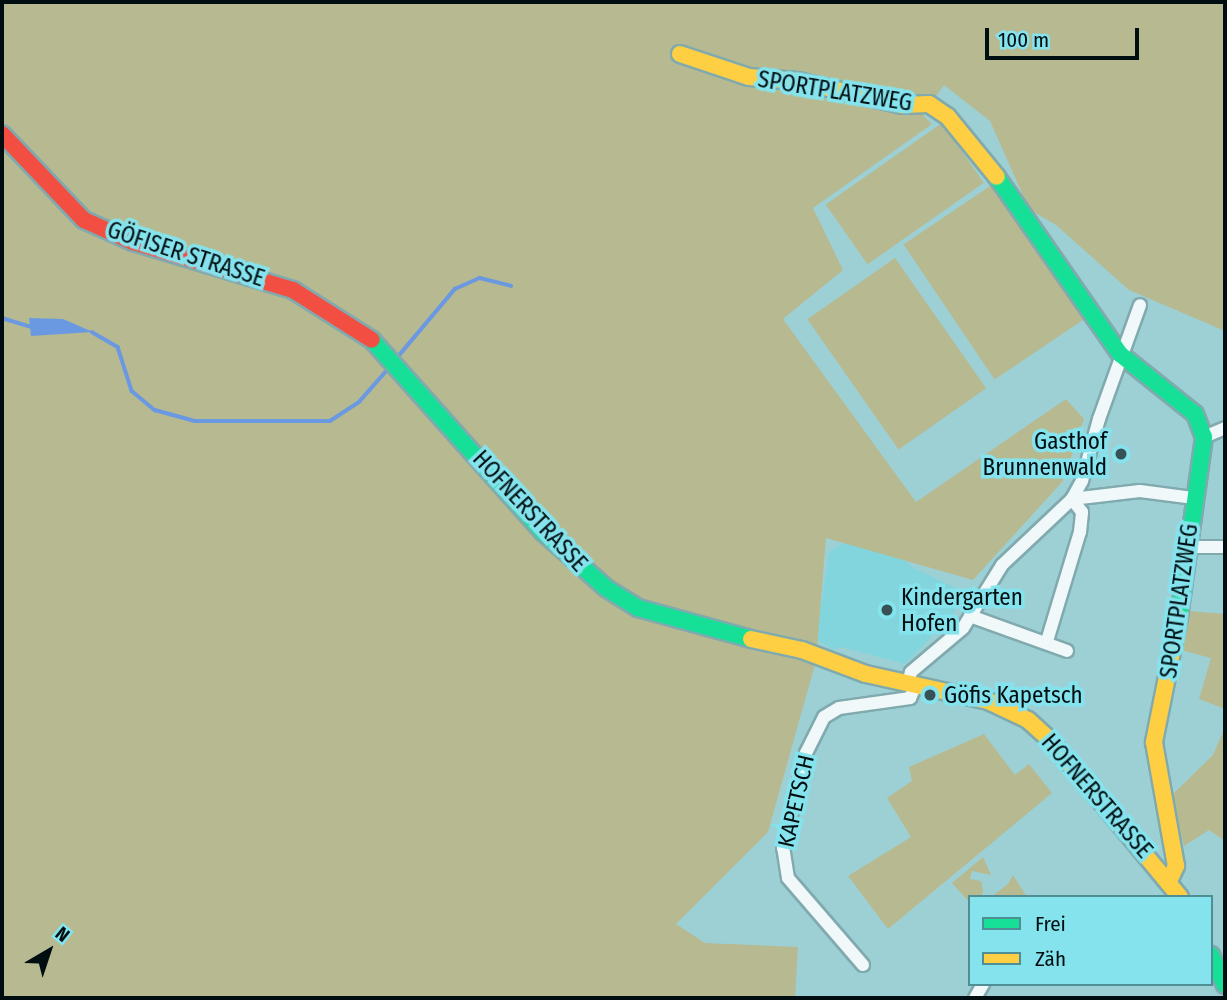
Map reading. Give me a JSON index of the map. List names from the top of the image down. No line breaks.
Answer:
{"streets":{"main road":["SPORTPLATZWEG","GÖFISER STRASSE","HOFNERSTRASSE"],"street":["KAPETSCH"]},"crossings":[["SPORTPLATZWEG","HOFNERSTRASSE"],["GÖFISER STRASSE","HOFNERSTRASSE"],["HOFNERSTRASSE","KAPETSCH"]],"places":["Gasthof Brunnenwald","Kindergarten Hofen","Göfis Kapetsch"],"legend":["Frei","Zäh"],"scale_bar":"100 m","north":"top right"}
